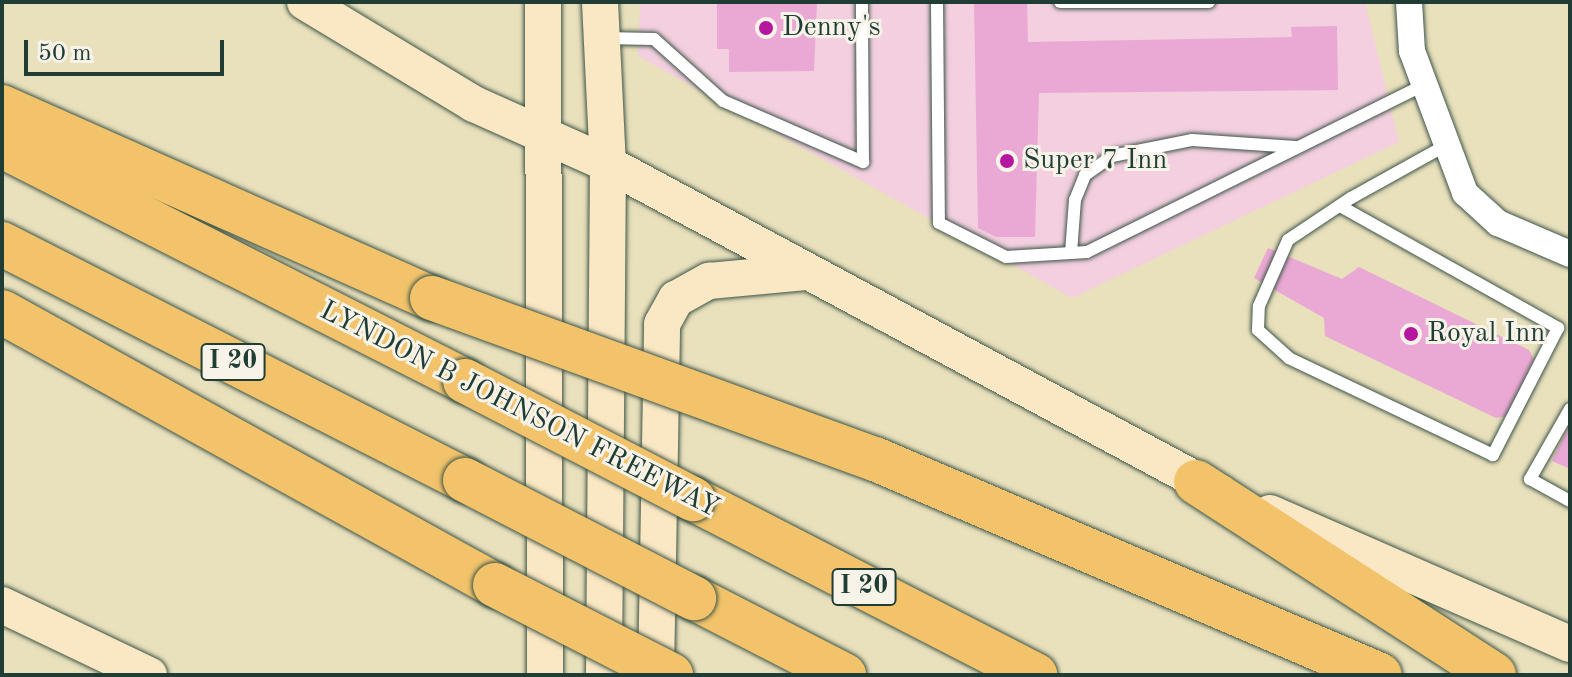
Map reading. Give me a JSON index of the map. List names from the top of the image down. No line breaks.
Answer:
{"streets":{"highway":["I 20","LYNDON B JOHNSON FREEWAY"]},"places":["Denny's","Super 7 Inn","Royal Inn"],"scale_bar":"50 m"}
